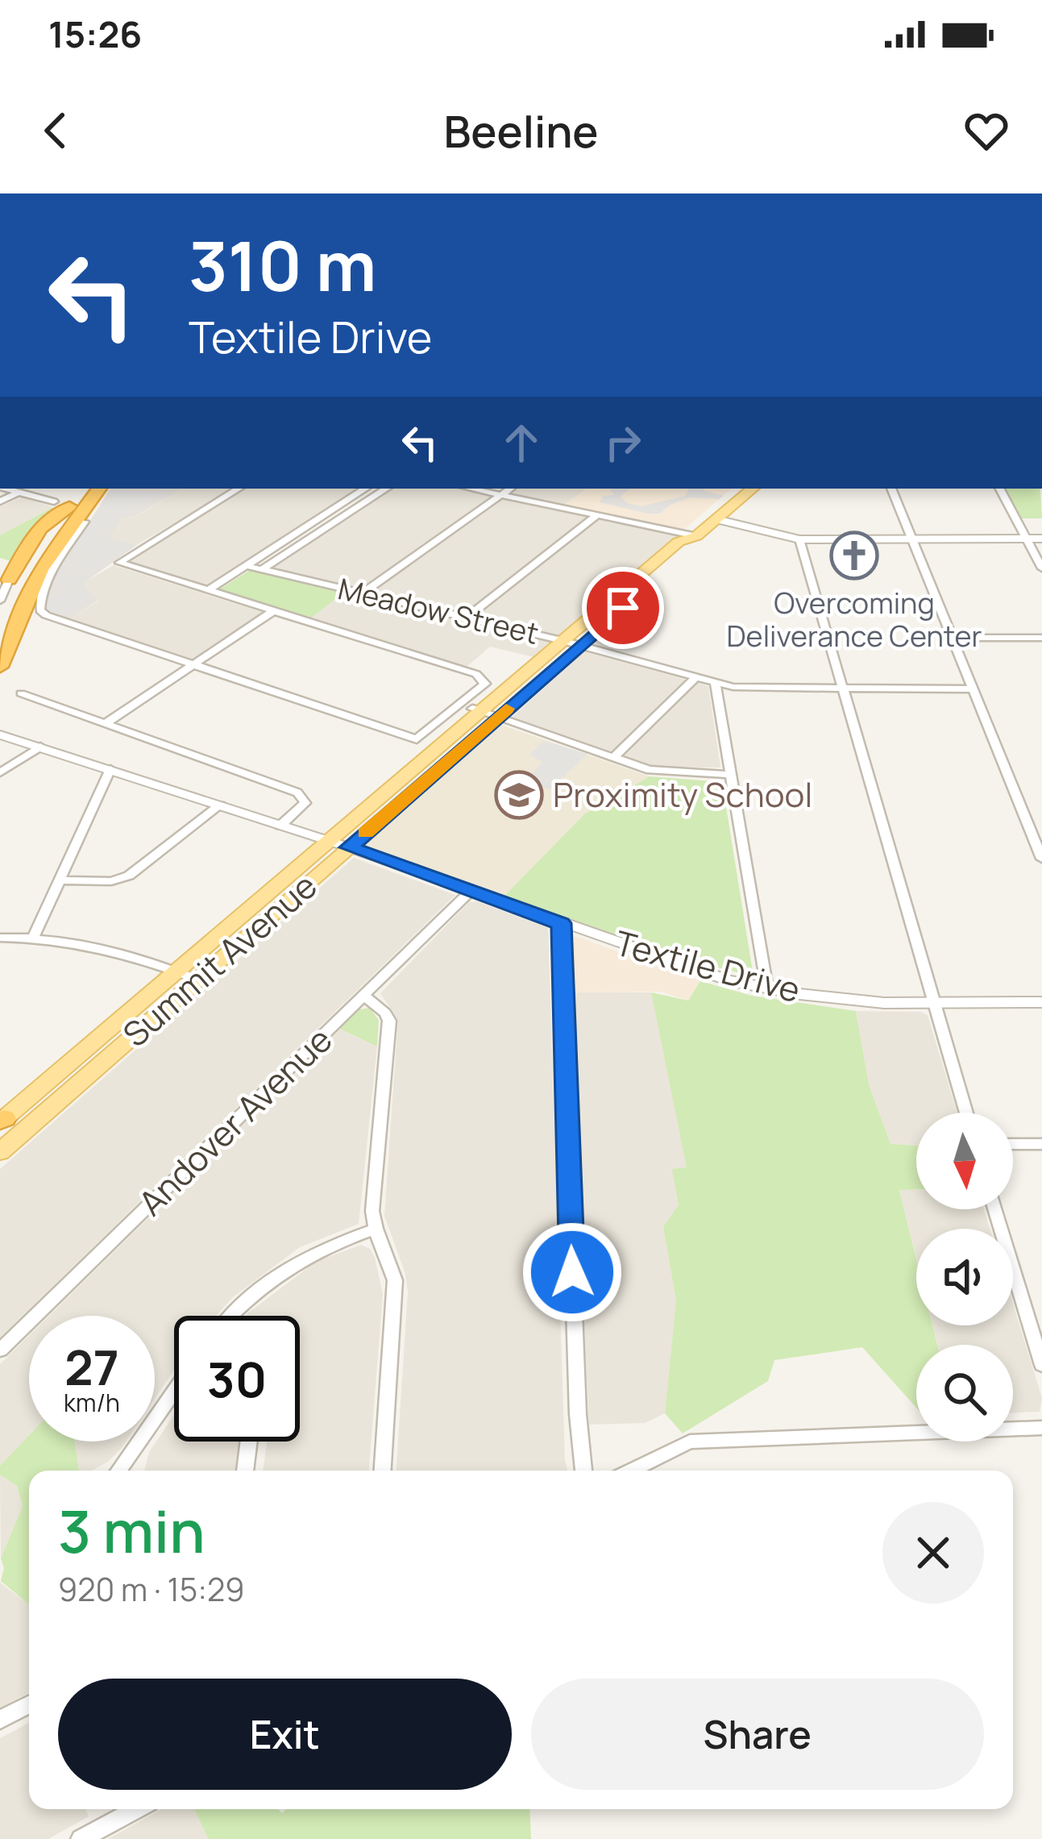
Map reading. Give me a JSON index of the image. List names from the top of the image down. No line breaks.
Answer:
{"streets":{"main road":["Summit Avenue"],"street":["Meadow Street","Textile Drive","Andover Avenue"]},"crossings":[["Meadow Street","Summit Avenue"],["Summit Avenue","Textile Drive"],["Textile Drive","Andover Avenue"]],"places":{"church":["Overcoming Deliverance Center"],"school or university":["Proximity School"]},"north":"bottom","page":{"status":"15:26","header":"Beeline","turn":["310 m","Textile Drive"],"speed":"27 km/h","limit":"30","heading":["3 min","920 m · 15:29"],"buttons":["Exit","Share"]}}
